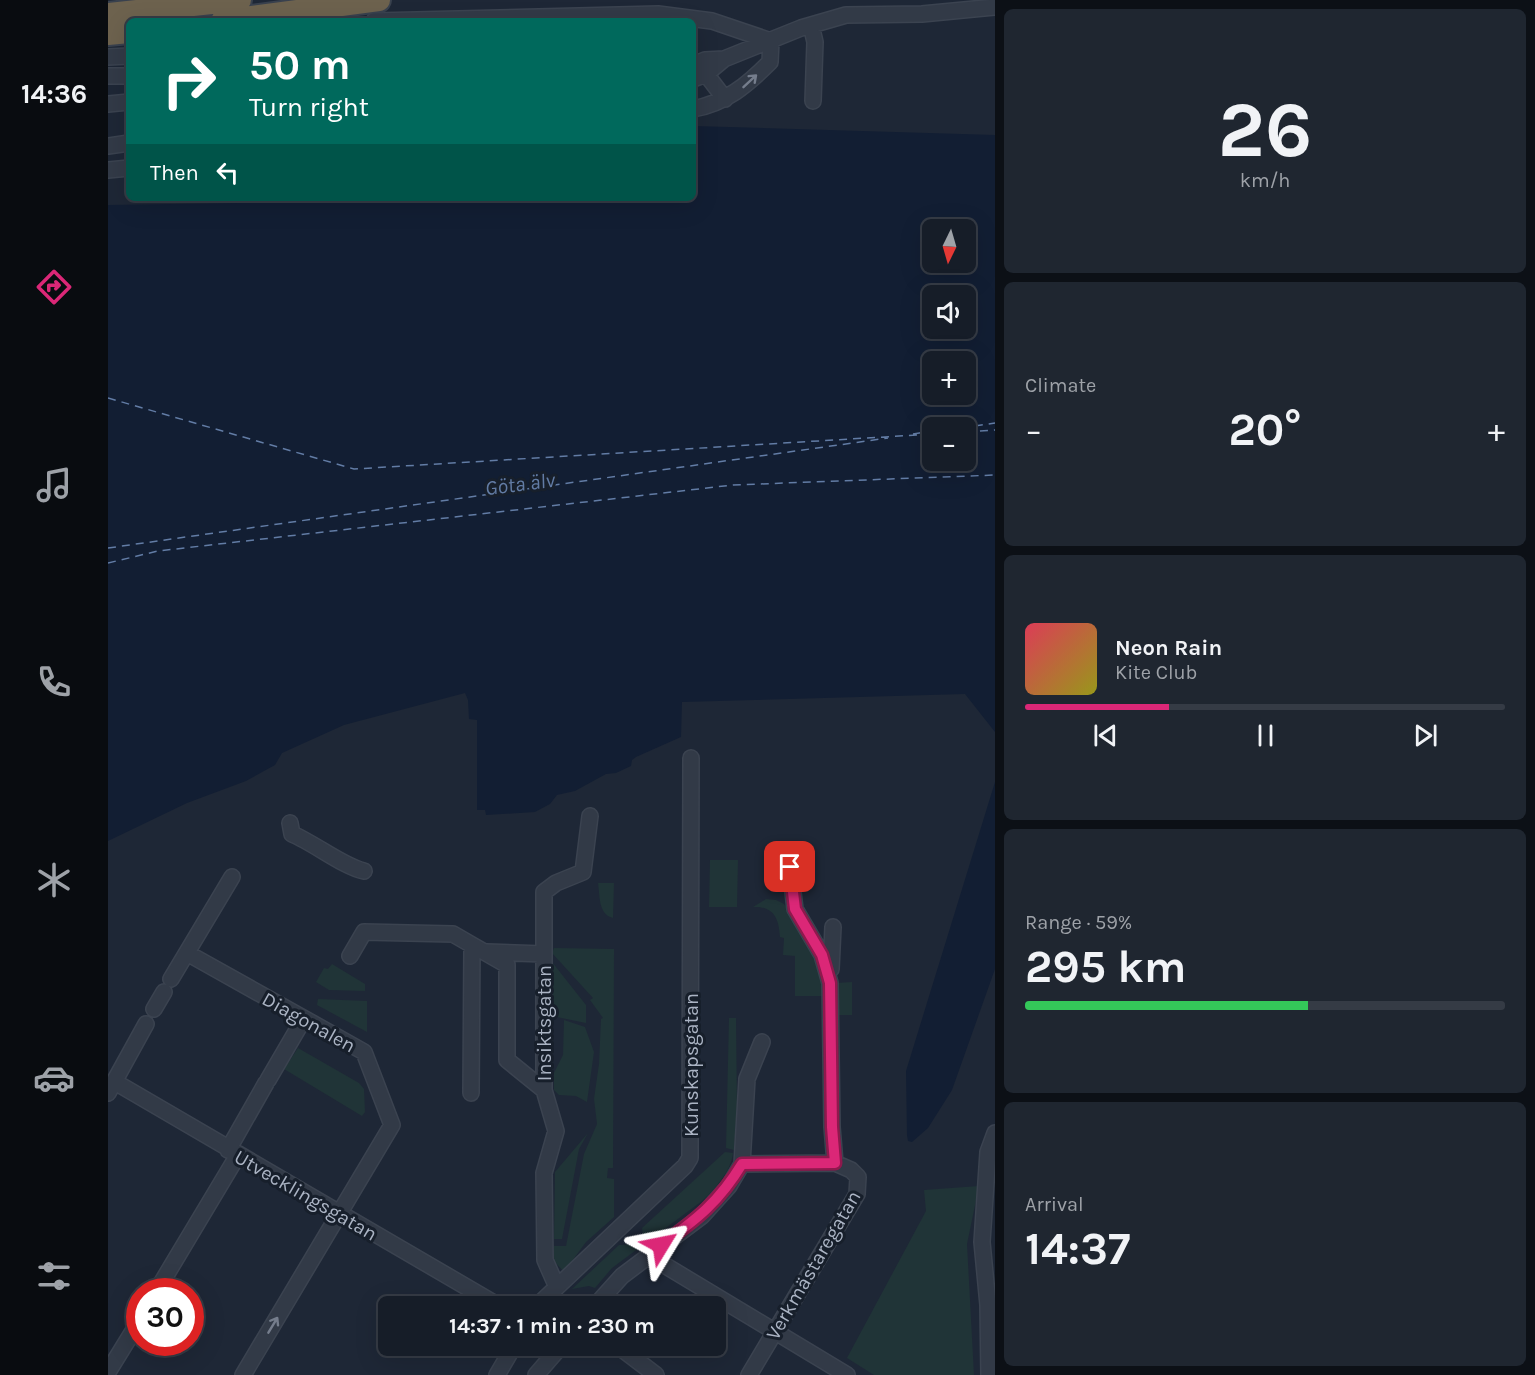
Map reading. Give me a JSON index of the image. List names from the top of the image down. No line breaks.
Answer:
{"streets":{"street":["Diagonalen","Insiktsgatan","Kunskapsgatan","Utvecklingsgatan","Verkmästaregatan"]},"crossings":[["Diagonalen","Utvecklingsgatan"],["Insiktsgatan","Kunskapsgatan"]],"water":["Göta älv"],"north":"bottom","page":{"tabs":"14:36","tile":[["26","km/h"],"Climate",["Range · 59%","295 km"],["Arrival","14:37"]],"turn":["50 m","Turn right"],"then":"Then","map_buttons":["+","−"],"heat":["−","20°","+"],"song":["Neon Rain","Kite Club"],"limit":"30","trip":"14:37 · 1 min · 230 m"}}
